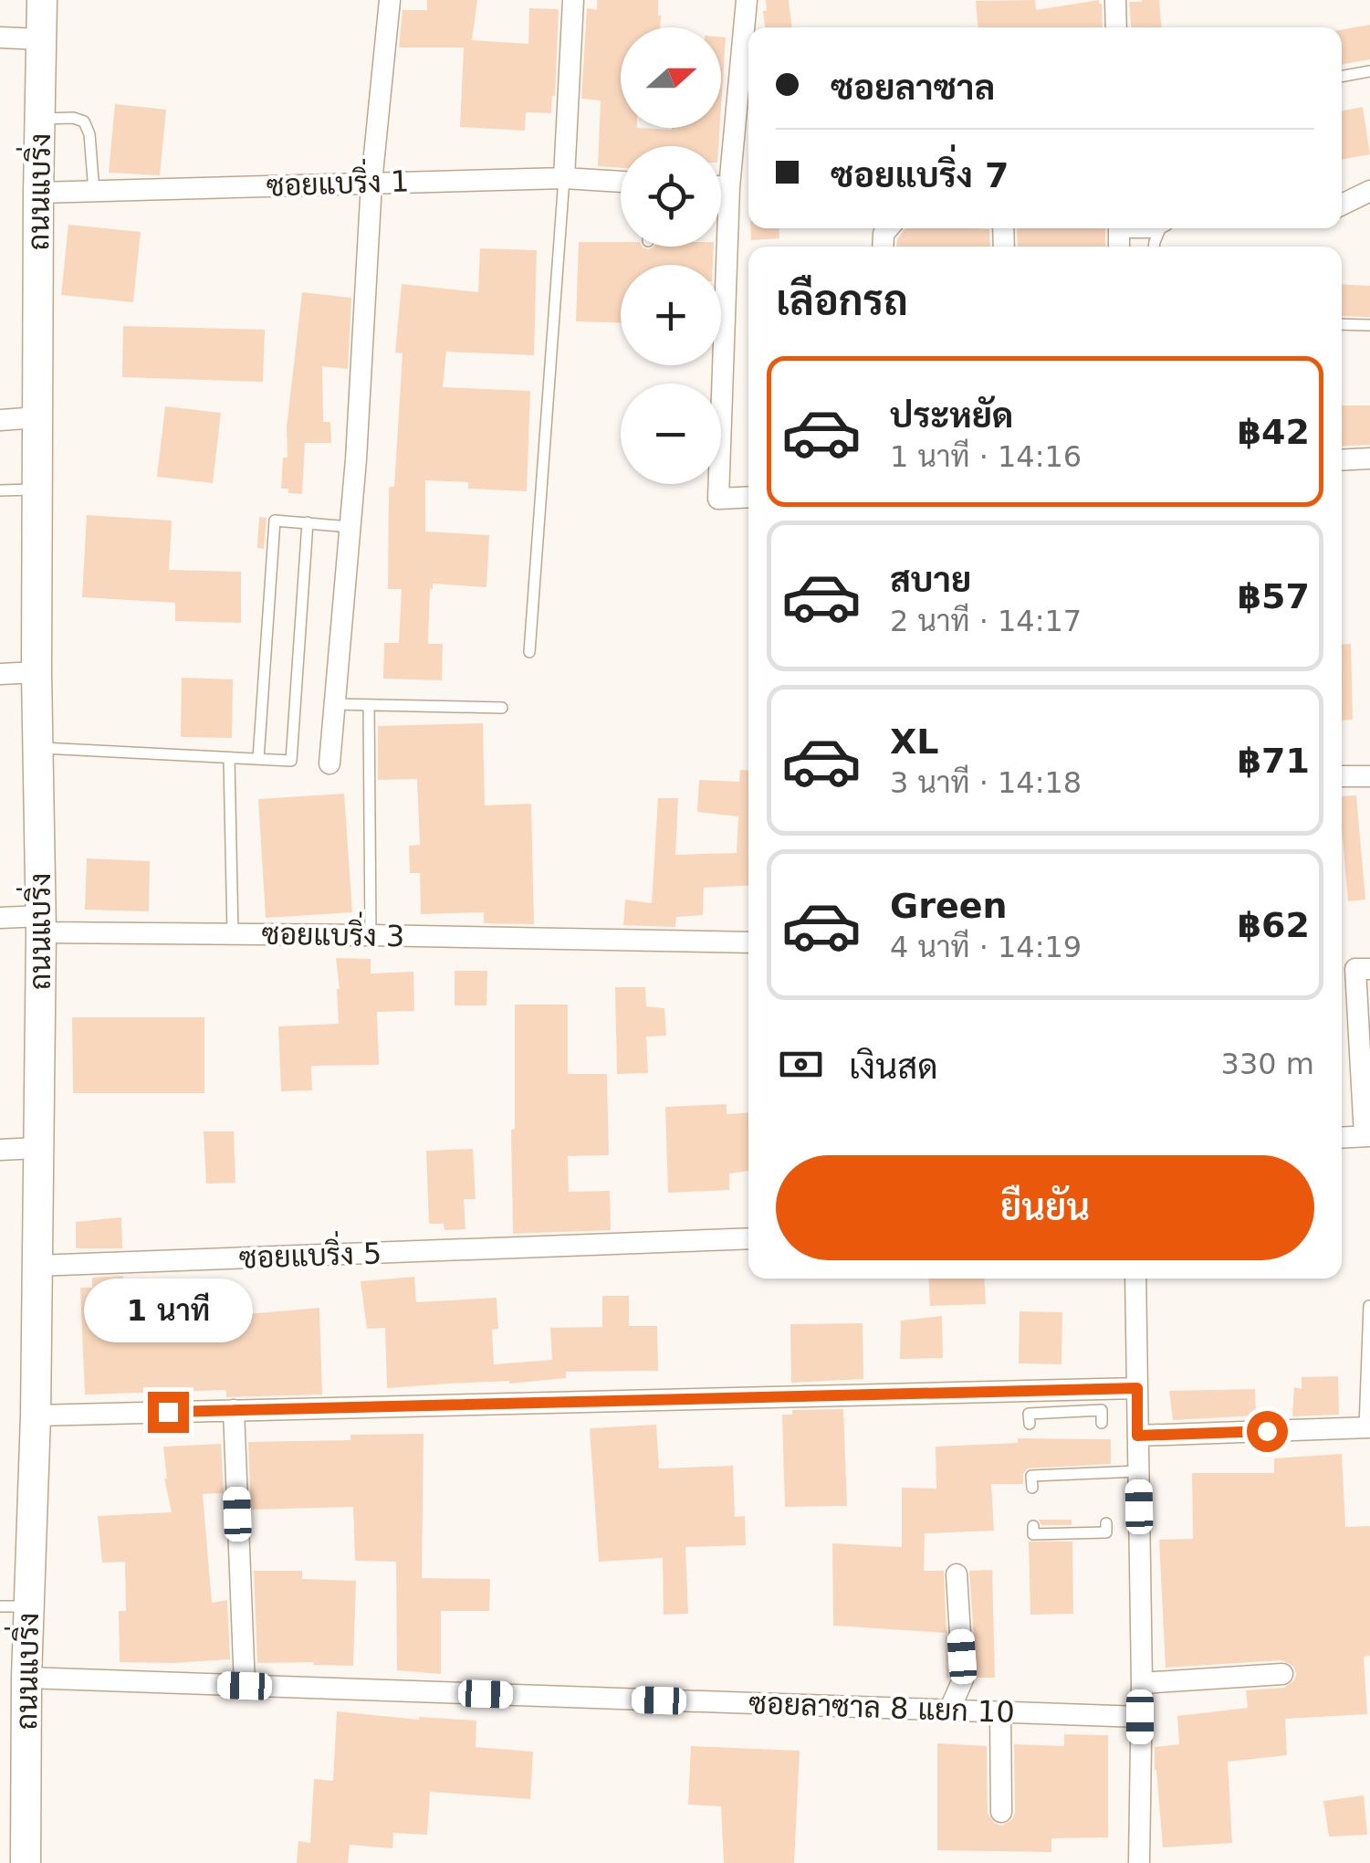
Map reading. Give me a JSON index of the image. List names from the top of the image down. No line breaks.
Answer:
{"streets":{"main road":["ถนนแบริ่ง"],"street":["ซอยแบริ่ง 1","ซอยแบริ่ง 3","ซอยแบริ่ง 5","ซอยลาซาล 8 แยก 10"]},"crossings":[["ซอยแบริ่ง 1","ถนนแบริ่ง"],["ถนนแบริ่ง","ซอยแบริ่ง 3"],["ถนนแบริ่ง","ซอยแบริ่ง 5"],["ถนนแบริ่ง","ซอยลาซาล 8 แยก 10"]],"north":"right","page":{"map_buttons":["+","−"],"banner":["ซอยลาซาล","ซอยแบริ่ง 7"],"heading":"เลือกรถ","list":[{"name":"ประหยัด","note":"1 นาที · 14:16","value":"฿42"},{"name":"สบาย","note":"2 นาที · 14:17","value":"฿57"},{"name":"XL","note":"3 นาที · 14:18","value":"฿71"},{"name":"Green","note":"4 นาที · 14:19","value":"฿62"}],"pay":["เงินสด","330 m"],"buttons":"ยืนยัน","bubble":"1 นาที"}}
